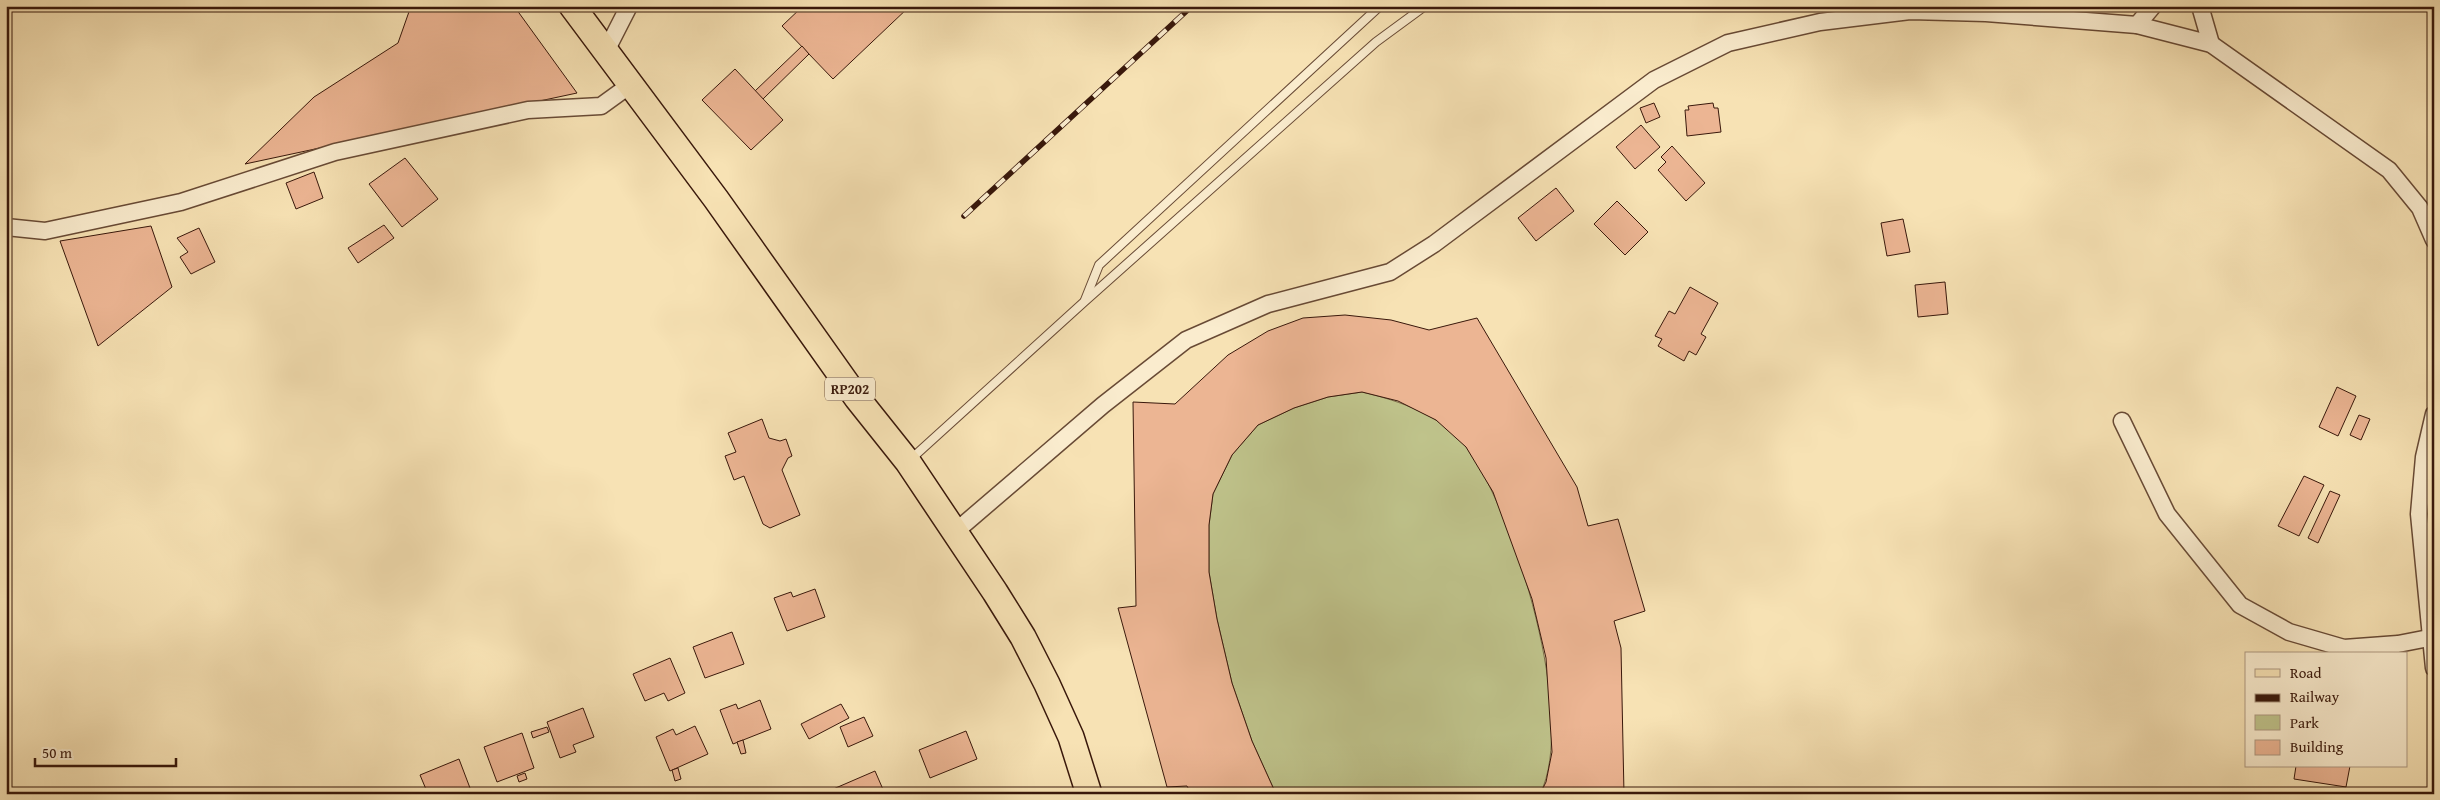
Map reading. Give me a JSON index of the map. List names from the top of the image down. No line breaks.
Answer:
{"streets":{"main road":["RP202"]},"legend":["Road","Railway","Park","Building"],"scale_bar":"50 m"}
